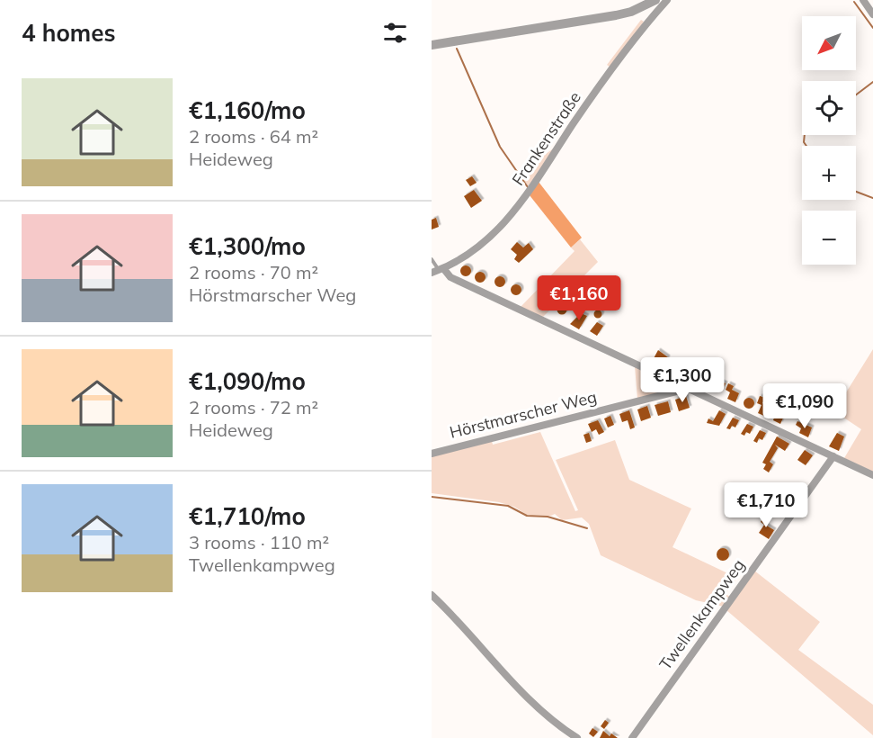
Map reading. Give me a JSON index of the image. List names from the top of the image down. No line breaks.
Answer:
{"streets":{"street":["Frankenstraße","Hörstmarscher Weg","Twellenkampweg"]},"north":"bottom left","page":{"heading":"4 homes","map_buttons":["+","−"],"list":[{"name":"€1,160/mo","note":"2 rooms · 64 m² · Heideweg"},{"name":"€1,300/mo","note":"2 rooms · 70 m² · Hörstmarscher Weg"},{"name":"€1,090/mo","note":"2 rooms · 72 m² · Heideweg"},{"name":"€1,710/mo","note":"3 rooms · 110 m² · Twellenkampweg"}],"price":["€1,160","€1,300","€1,090","€1,710"]}}
